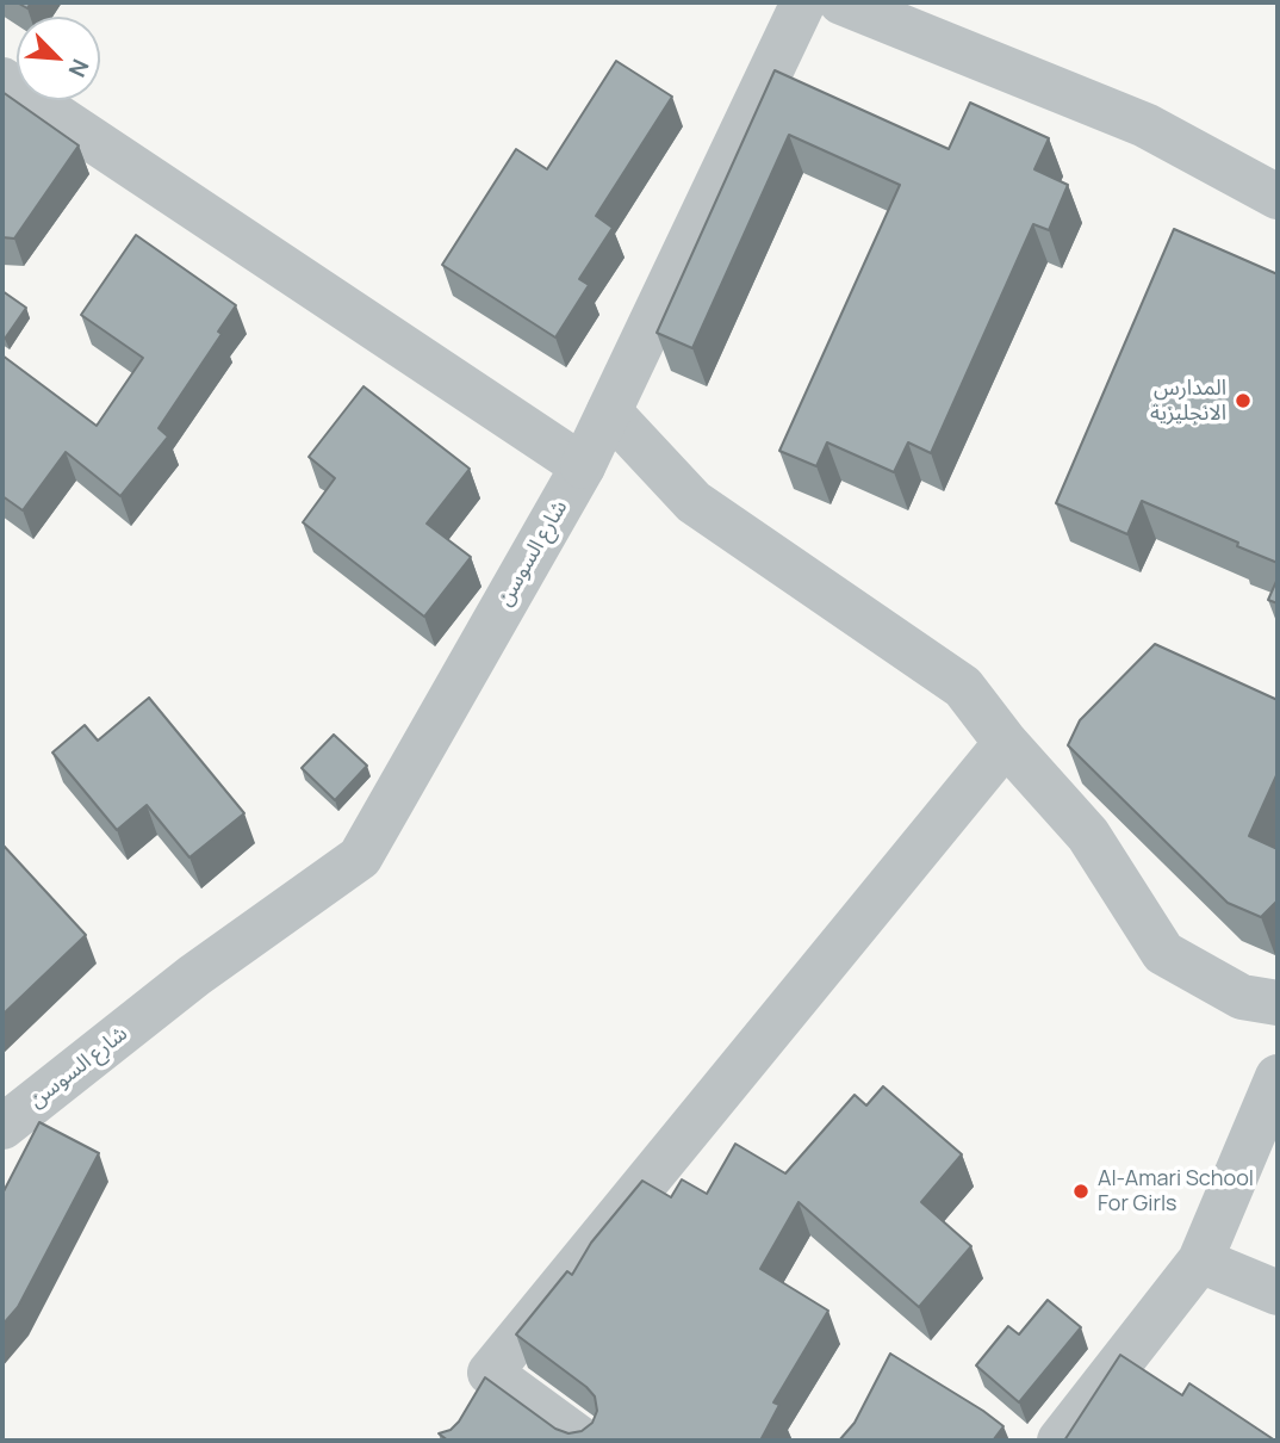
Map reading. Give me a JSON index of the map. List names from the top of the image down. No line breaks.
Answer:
{"streets":{"street":["شارع السوسن"]},"places":["المدارس الانجليزية","Al-Amari School For Girls"],"north":"bottom right"}
